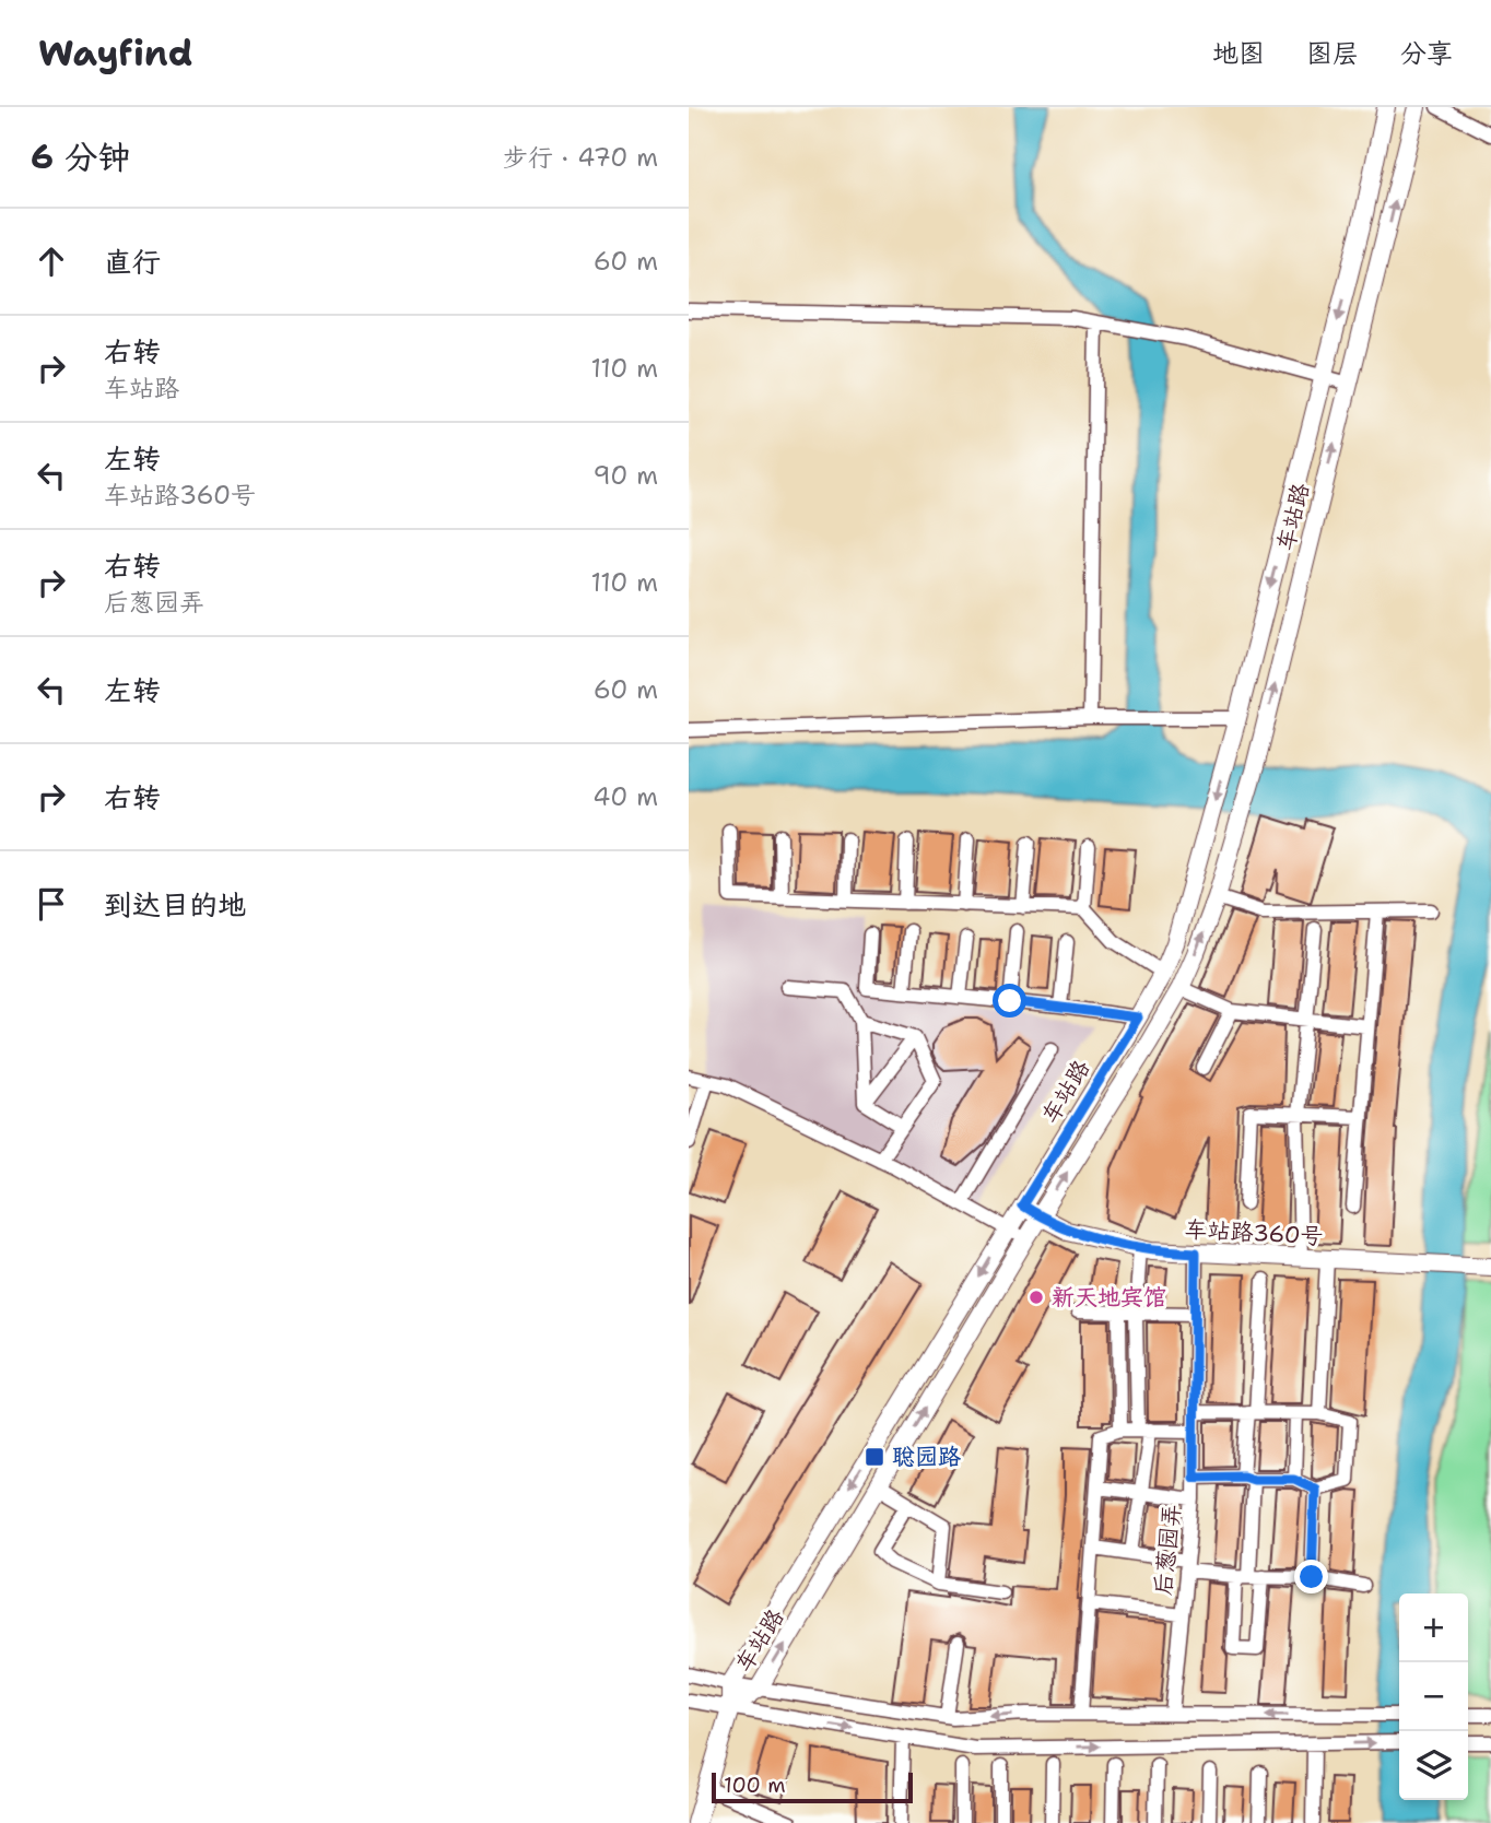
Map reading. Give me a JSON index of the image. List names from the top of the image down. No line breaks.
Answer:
{"streets":{"main road":["车站路","车站路360号"],"street":["后葱园弄"]},"crossings":[["车站路","车站路360号"],["车站路360号","后葱园弄"]],"places":{"other":["新天地宾馆"],"transit":["聪园路"]},"scale_bar":"100 m","page":{"header":"Wayfind","nav":["地图","图层","分享"],"heading":["6 分钟","步行 · 470 m"],"list":[["直行","60 m"],["右转","车站路","110 m"],["左转","车站路360号","90 m"],["右转","后葱园弄","110 m"],["左转","60 m"],["右转","40 m"],"到达目的地"],"map_buttons":["+","−"],"scale":"100 m"}}
